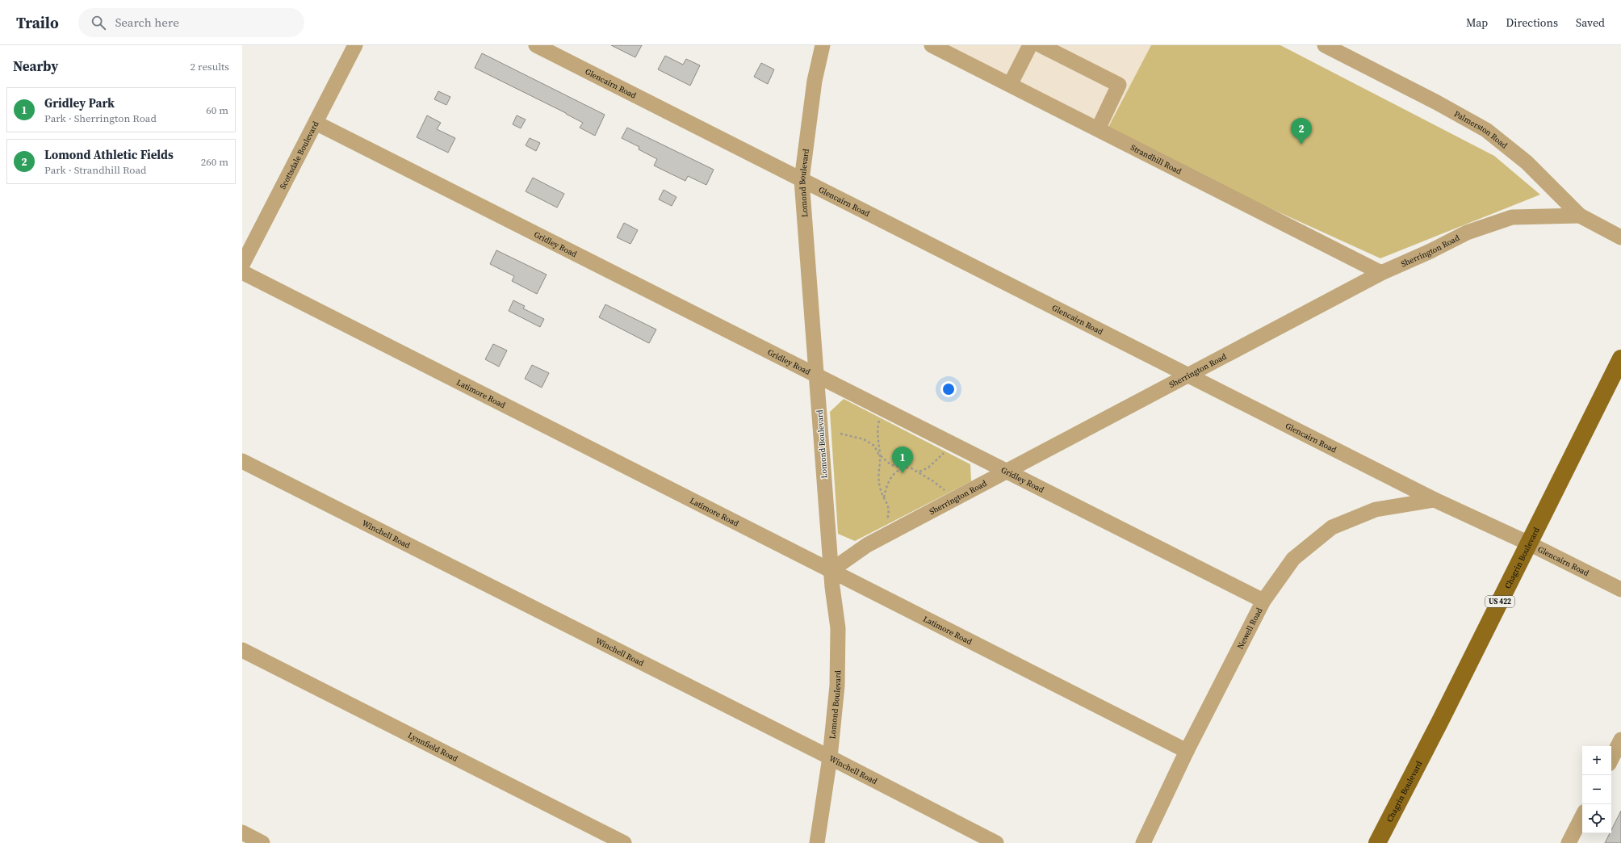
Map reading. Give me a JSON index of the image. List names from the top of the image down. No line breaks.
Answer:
{"streets":{"main road":["Chagrin Boulevard","US 422"],"street":["Glencairn Road","Palmerston Road","Scottsdale Boulevard","Strandhill Road","Lomond Boulevard","Gridley Road","Sherrington Road","Latimore Road","Winchell Road","Newell Road","Lynnfield Road"]},"crossings":[["Glencairn Road","Lomond Boulevard"],["Glencairn Road","Sherrington Road"],["Glencairn Road","Chagrin Boulevard"],["Glencairn Road","Newell Road"],["Palmerston Road","Sherrington Road"],["Scottsdale Boulevard","Gridley Road"],["Strandhill Road","Sherrington Road"],["Lomond Boulevard","Gridley Road"],["Lomond Boulevard","Sherrington Road"],["Lomond Boulevard","Latimore Road"],["Lomond Boulevard","Winchell Road"],["Gridley Road","Sherrington Road"],["Gridley Road","Newell Road"],["Sherrington Road","Latimore Road"],["Latimore Road","Newell Road"]],"page":{"header":"Trailo","search":"Search here","nav":["Map","Directions","Saved"],"heading":["Nearby","2 results"],"list":[{"mark":"1","name":"Gridley Park","note":"Park · Sherrington Road","value":"60 m"},{"mark":"2","name":"Lomond Athletic Fields","note":"Park · Strandhill Road","value":"260 m"}],"pins":["2","1"],"map_buttons":["+","−"]}}
